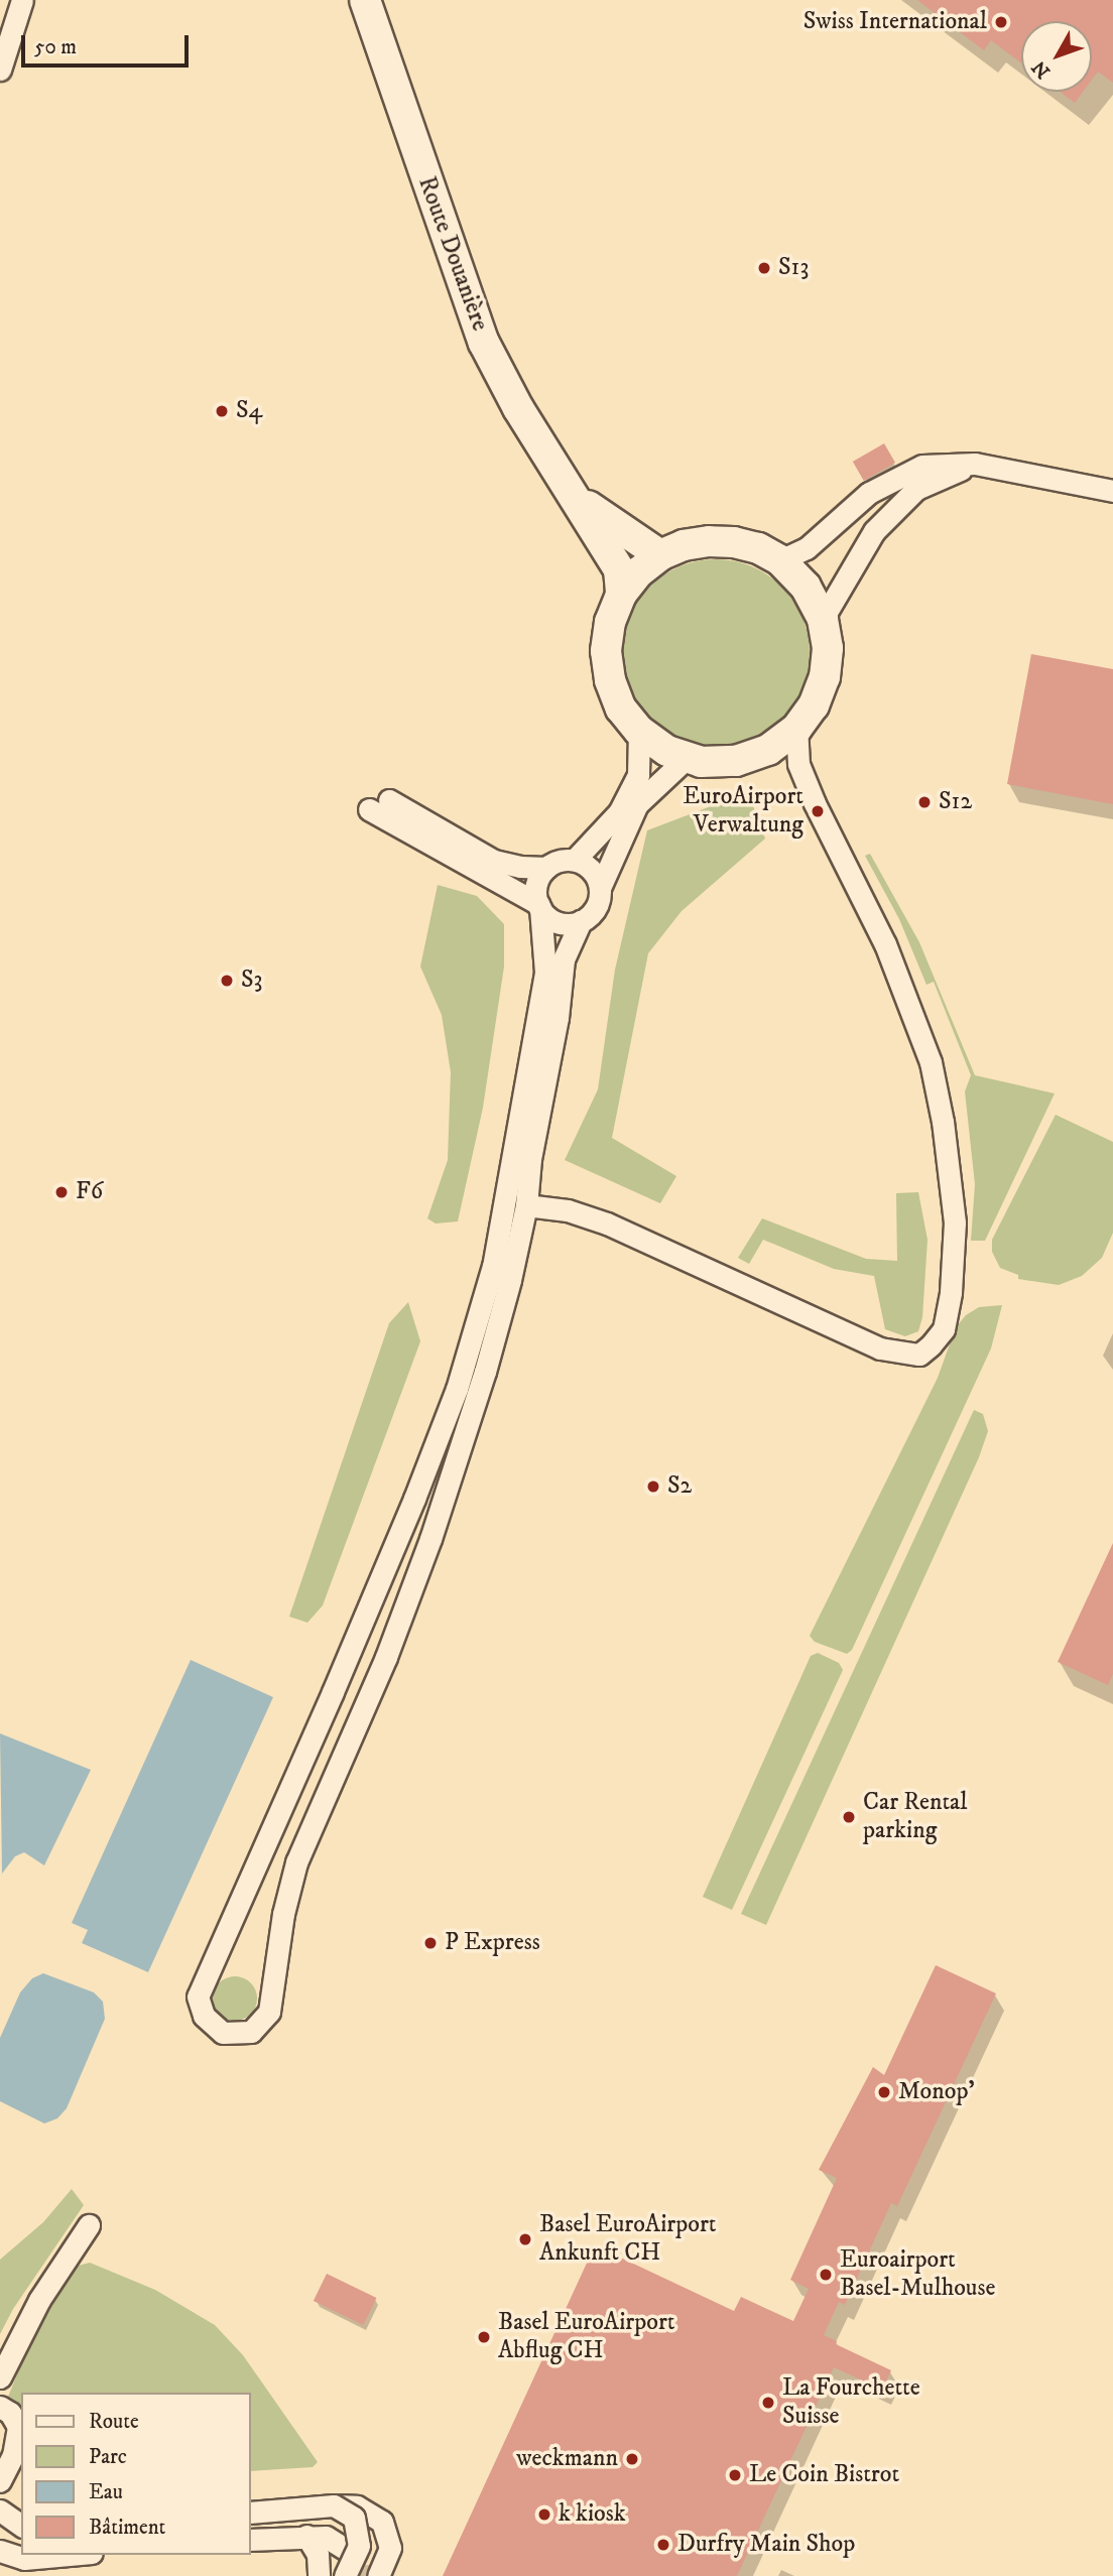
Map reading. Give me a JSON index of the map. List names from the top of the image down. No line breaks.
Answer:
{"streets":{"main road":["Route Douanière"]},"places":["Swiss International","S13","S4","S12","EuroAirport Verwaltung","S3","F6","S2","Car Rental parking","P Express","Monop'","Basel EuroAirport Ankunft CH","Euroairport Basel-Mulhouse","Basel EuroAirport Abflug CH","La Fourchette Suisse","weckmann","Le Coin Bistrot","k kiosk","Durfry Main Shop"],"legend":["Route","Parc","Eau","Bâtiment"],"scale_bar":"50 m","north":"bottom left"}
